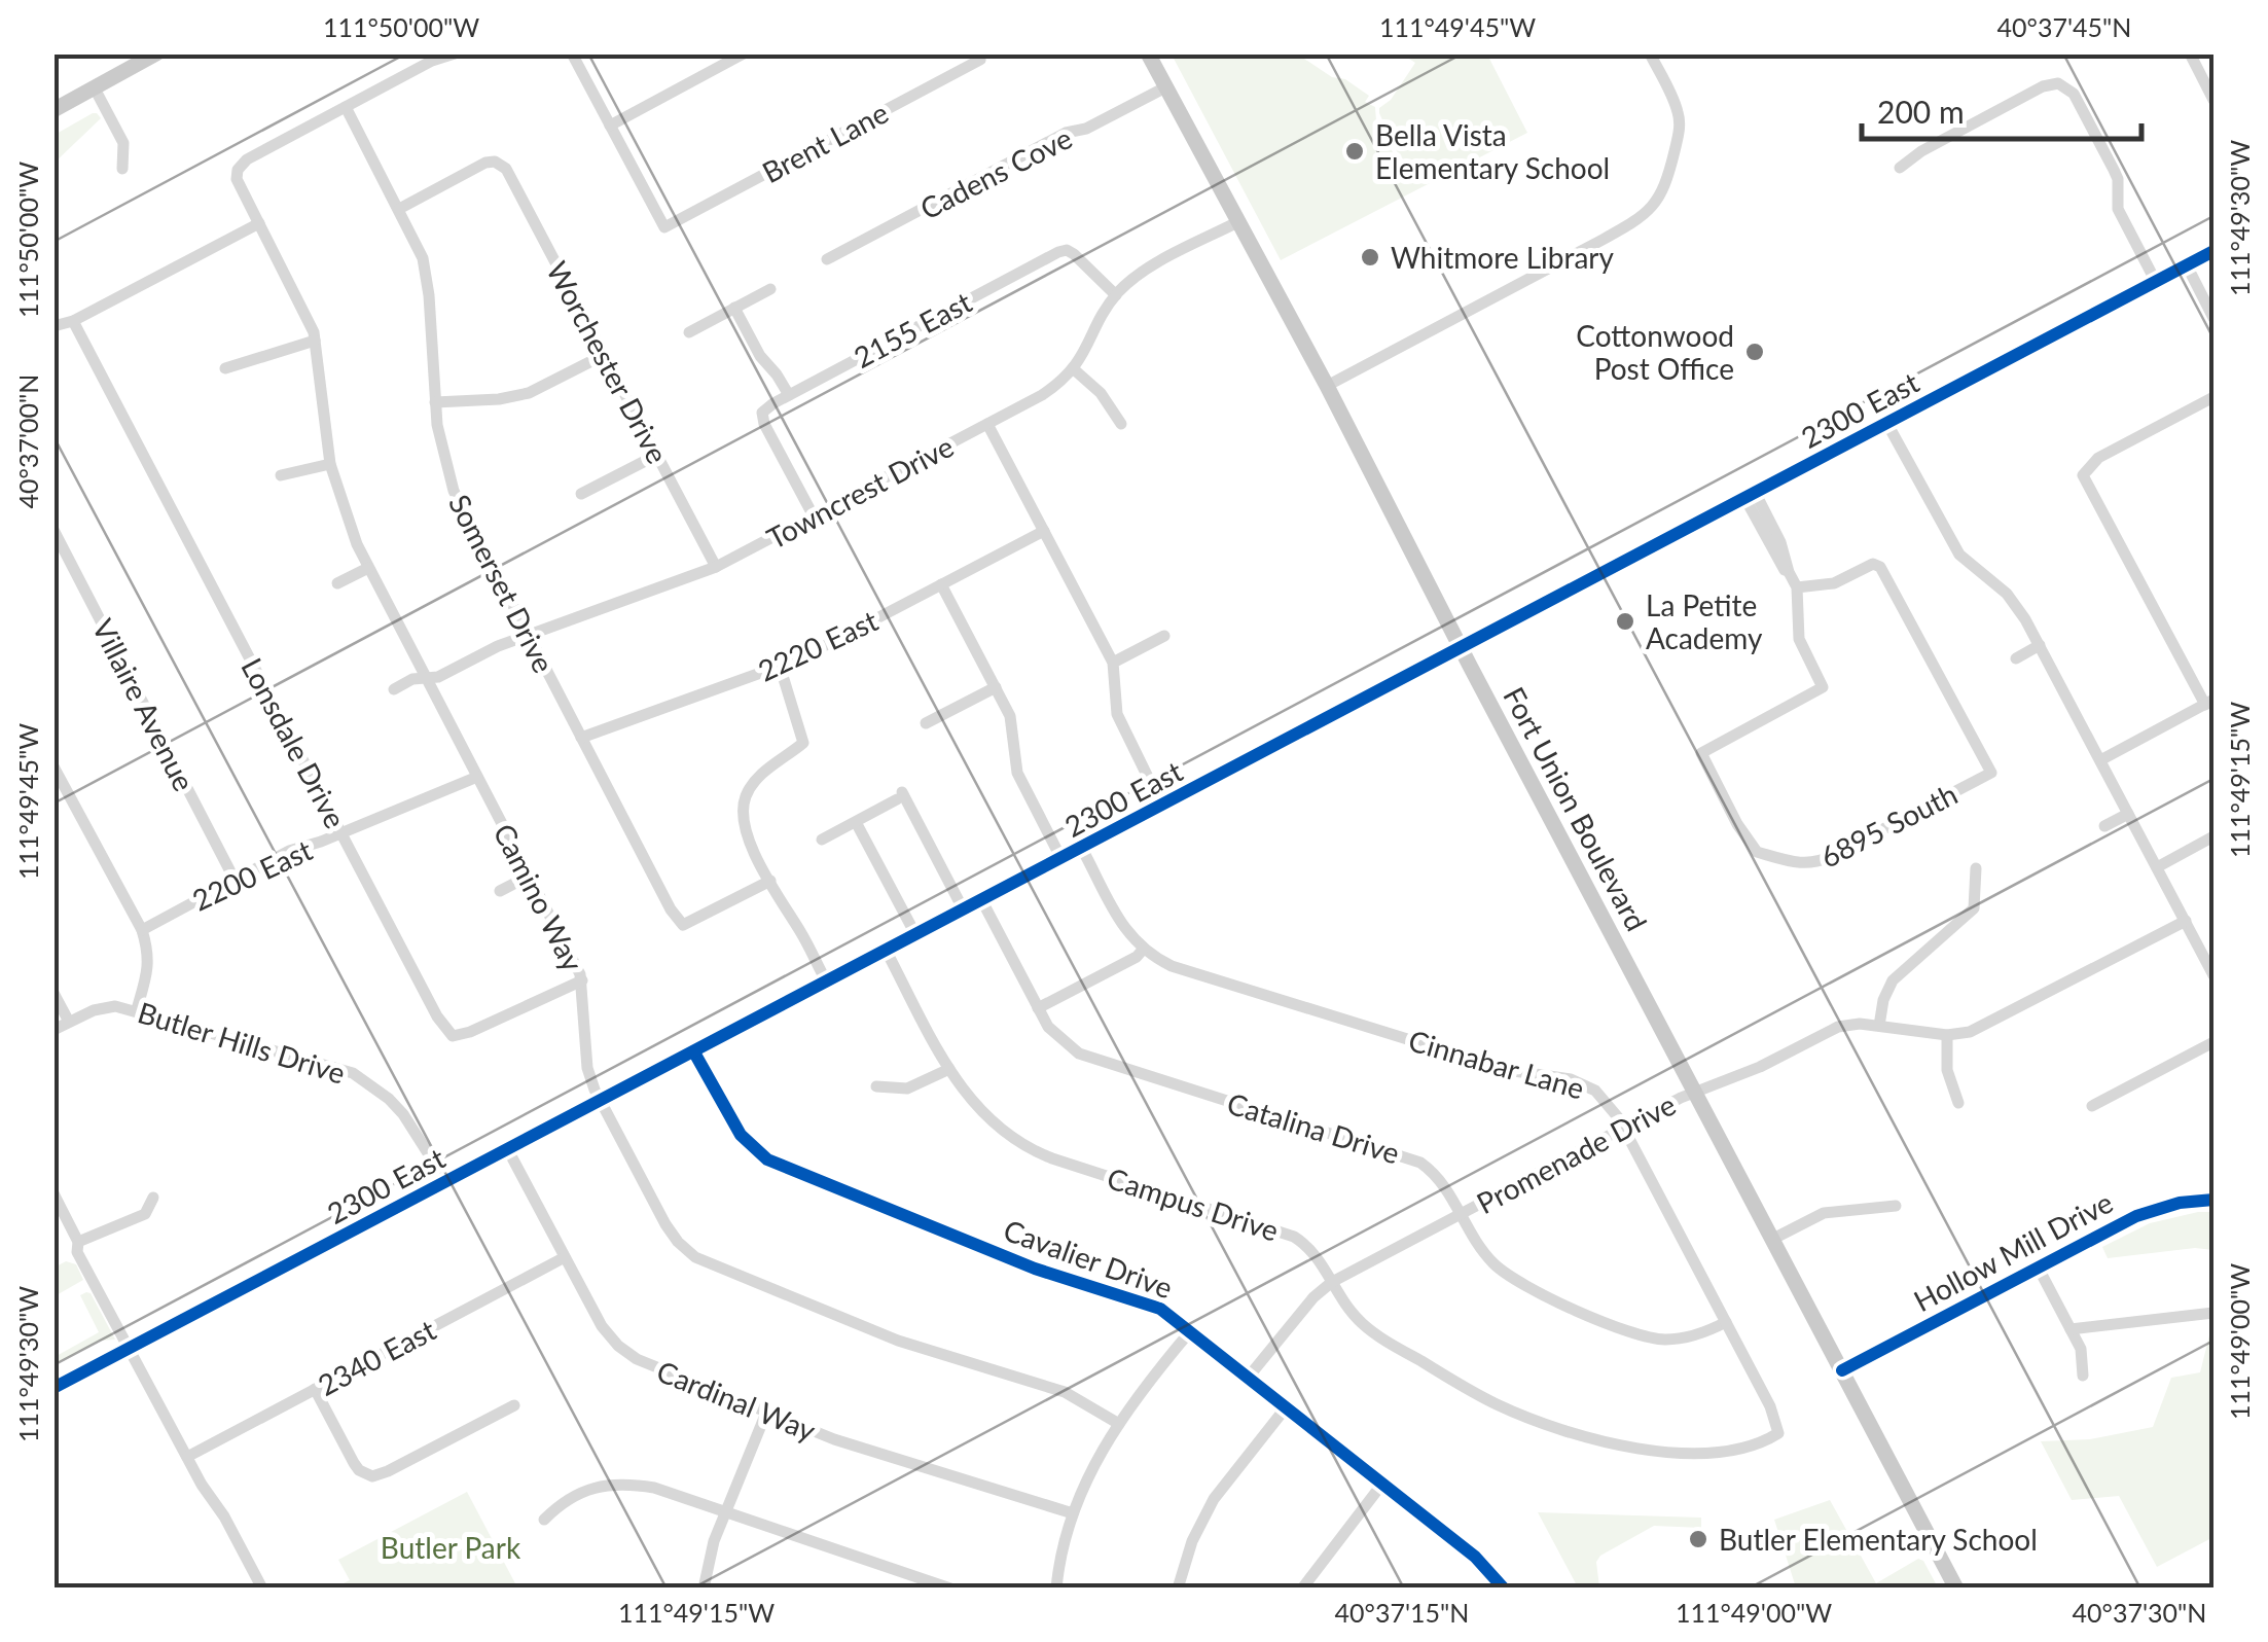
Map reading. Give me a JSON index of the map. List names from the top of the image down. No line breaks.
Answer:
{"streets":{"main road":["Fort Union Boulevard"],"street":["Brent Lane","Cadens Cove","2155 East","Worchester Drive","2300 East","Towncrest Drive","Somerset Drive","2220 East","Villaire Avenue","Lonsdale Drive","6895 South","2200 East","Camino Way","Butler Hills Drive","Cinnabar Lane","Catalina Drive","Promenade Drive","Campus Drive","Hollow Mill Drive","Cavalier Drive","2340 East","Cardinal Way"]},"crossings":[["Cadens Cove","Fort Union Boulevard"],["2155 East","Towncrest Drive"],["Worchester Drive","Towncrest Drive"],["Worchester Drive","Somerset Drive"],["2300 East","Fort Union Boulevard"],["2300 East","6895 South"],["2300 East","Camino Way"],["2300 East","Butler Hills Drive"],["2300 East","Catalina Drive"],["2300 East","Campus Drive"],["2300 East","Cavalier Drive"],["2300 East","Cardinal Way"],["Towncrest Drive","Somerset Drive"],["Towncrest Drive","Fort Union Boulevard"],["Towncrest Drive","Camino Way"],["Somerset Drive","2220 East"],["Somerset Drive","Camino Way"],["Villaire Avenue","2200 East"],["Lonsdale Drive","2200 East"],["Lonsdale Drive","Camino Way"],["Fort Union Boulevard","Promenade Drive"],["Fort Union Boulevard","Hollow Mill Drive"],["2200 East","Camino Way"],["Cinnabar Lane","Catalina Drive"],["Cinnabar Lane","Promenade Drive"],["Cinnabar Lane","Campus Drive"],["Catalina Drive","Promenade Drive"],["Promenade Drive","Campus Drive"],["Promenade Drive","Cavalier Drive"],["2340 East","Cardinal Way"]],"parks":["Butler Park"],"places":["Bella Vista Elementary School","Whitmore Library","Cottonwood Post Office","La Petite Academy","Butler Elementary School"],"scale_bar":"200 m","coordinates":["111°50'00\"W","111°49'45\"W","40°37'45\"N","111°49'30\"W","40°37'00\"N","111°49'15\"W","111°49'00\"W","40°37'15\"N","40°37'30\"N"]}
